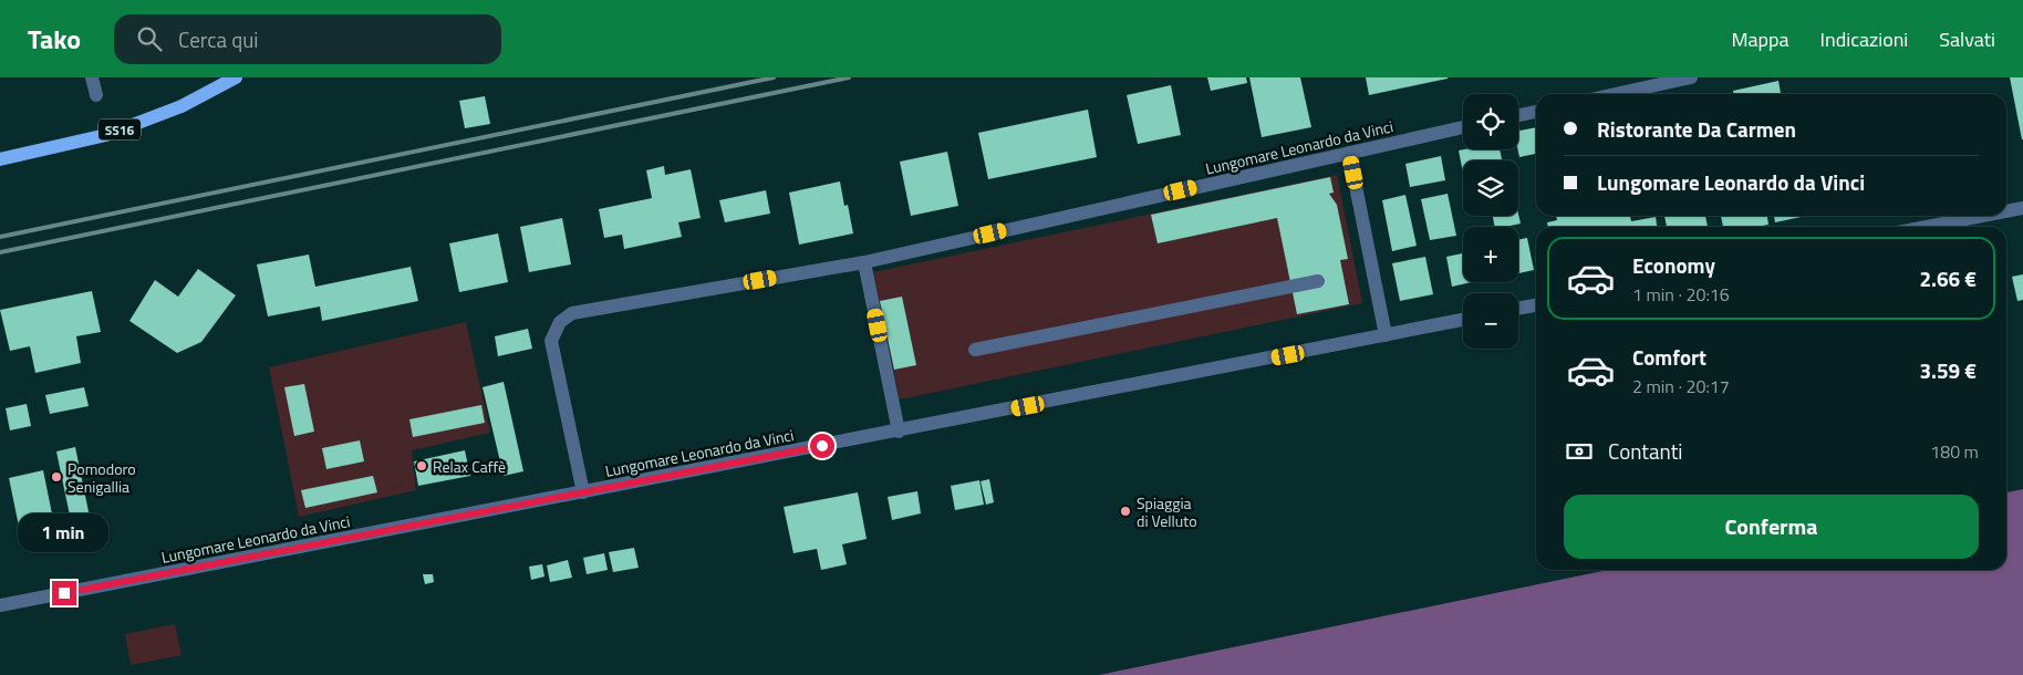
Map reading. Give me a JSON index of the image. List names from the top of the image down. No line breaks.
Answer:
{"streets":{"main road":["SS16"],"street":["Lungomare Leonardo da Vinci"]},"places":["Relax Caffè","Pomodoro Senigallia","Spiaggia di Velluto"],"page":{"header":"Tako","search":"Cerca qui","nav":["Mappa","Indicazioni","Salvati"],"map_buttons":["+","−"],"banner":["Ristorante Da Carmen","Lungomare Leonardo da Vinci"],"list":[{"name":"Economy","note":"1 min · 20:16","value":"2.66 €"},{"name":"Comfort","note":"2 min · 20:17","value":"3.59 €"}],"pay":["Contanti","180 m"],"buttons":"Conferma","bubble":"1 min"}}
